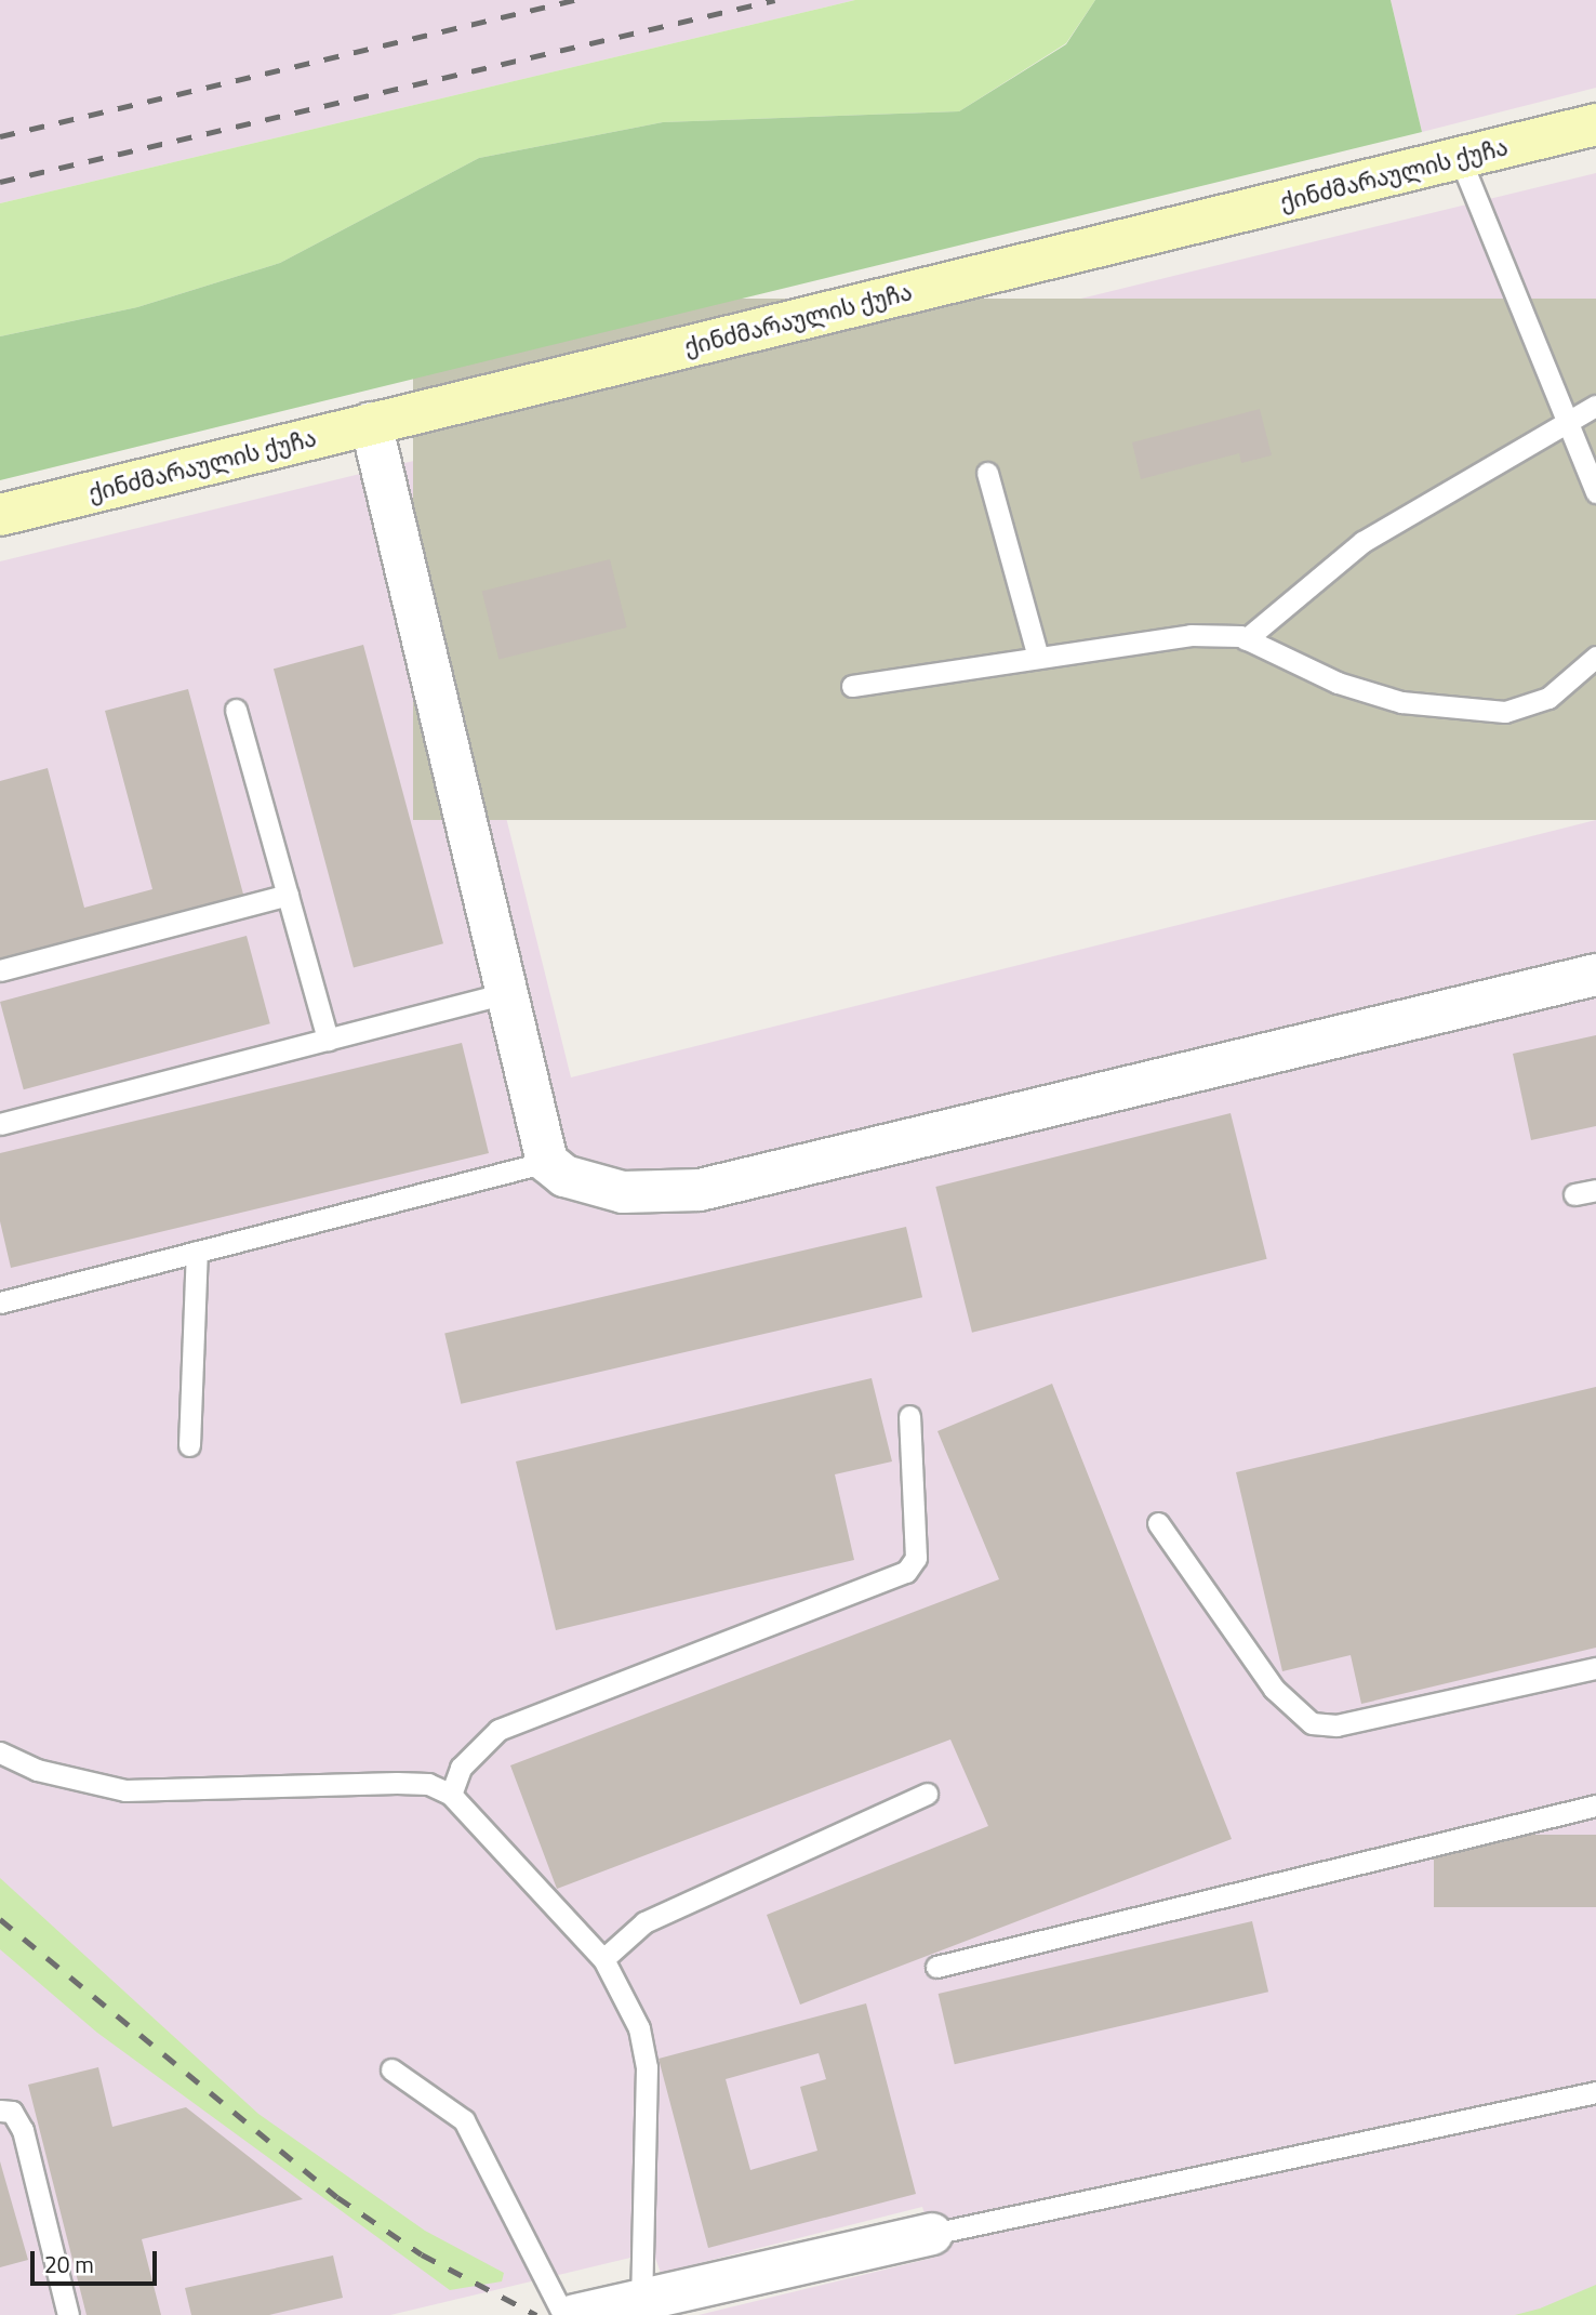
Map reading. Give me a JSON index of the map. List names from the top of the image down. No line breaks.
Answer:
{"streets":{"main road":["ქინძმარაულის ქუჩა"]},"scale_bar":"20 m"}
